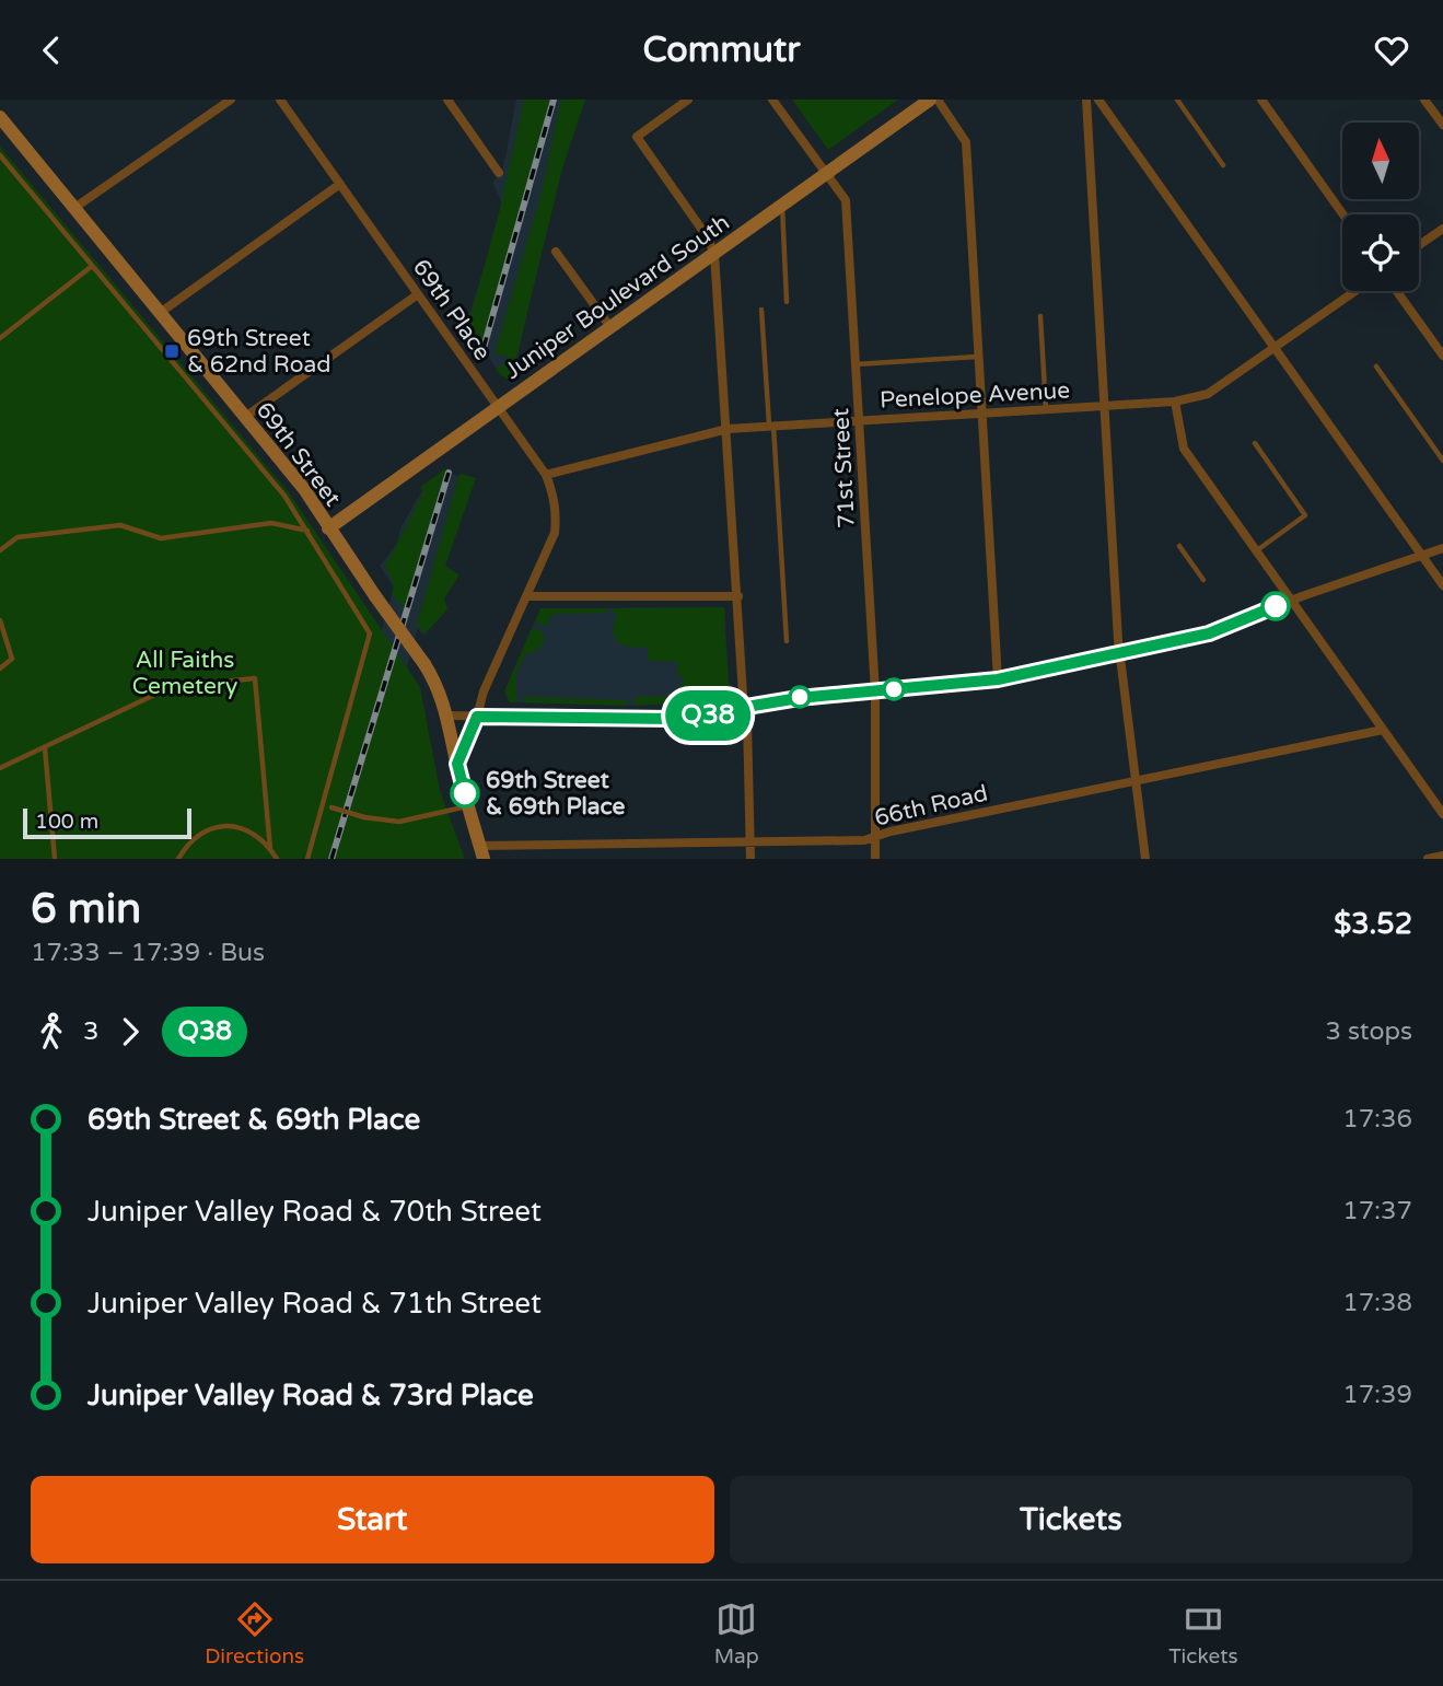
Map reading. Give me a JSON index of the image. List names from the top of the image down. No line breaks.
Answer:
{"streets":{"main road":["Juniper Boulevard South","69th Street"],"street":["69th Place","Penelope Avenue","71st Street","66th Road"]},"crossings":[["Juniper Boulevard South","69th Place"],["Juniper Boulevard South","69th Street"],["Juniper Boulevard South","71st Street"],["69th Place","Penelope Avenue"],["69th Place","69th Street"],["Penelope Avenue","71st Street"],["69th Street","66th Road"],["71st Street","66th Road"]],"parks":["All Faiths Cemetery"],"places":{"transit":["69th Street & 62nd Road"],"other":["69th Street & 69th Place"]},"lines":["bus line Q38"],"scale_bar":"100 m","north":"top","page":{"header":"Commutr","on_map":"Q38","scale":"100 m","heading":["6 min","17:33 – 17:39 · Bus","$3.52"],"legs":["3","Q38","3 stops"],"list":[{"name":"69th Street & 69th Place","value":"17:36"},{"name":"Juniper Valley Road & 70th Street","value":"17:37"},{"name":"Juniper Valley Road & 71th Street","value":"17:38"},{"name":"Juniper Valley Road & 73rd Place","value":"17:39"}],"buttons":["Start","Tickets"],"tabs":["Directions","Map","Tickets"]}}
